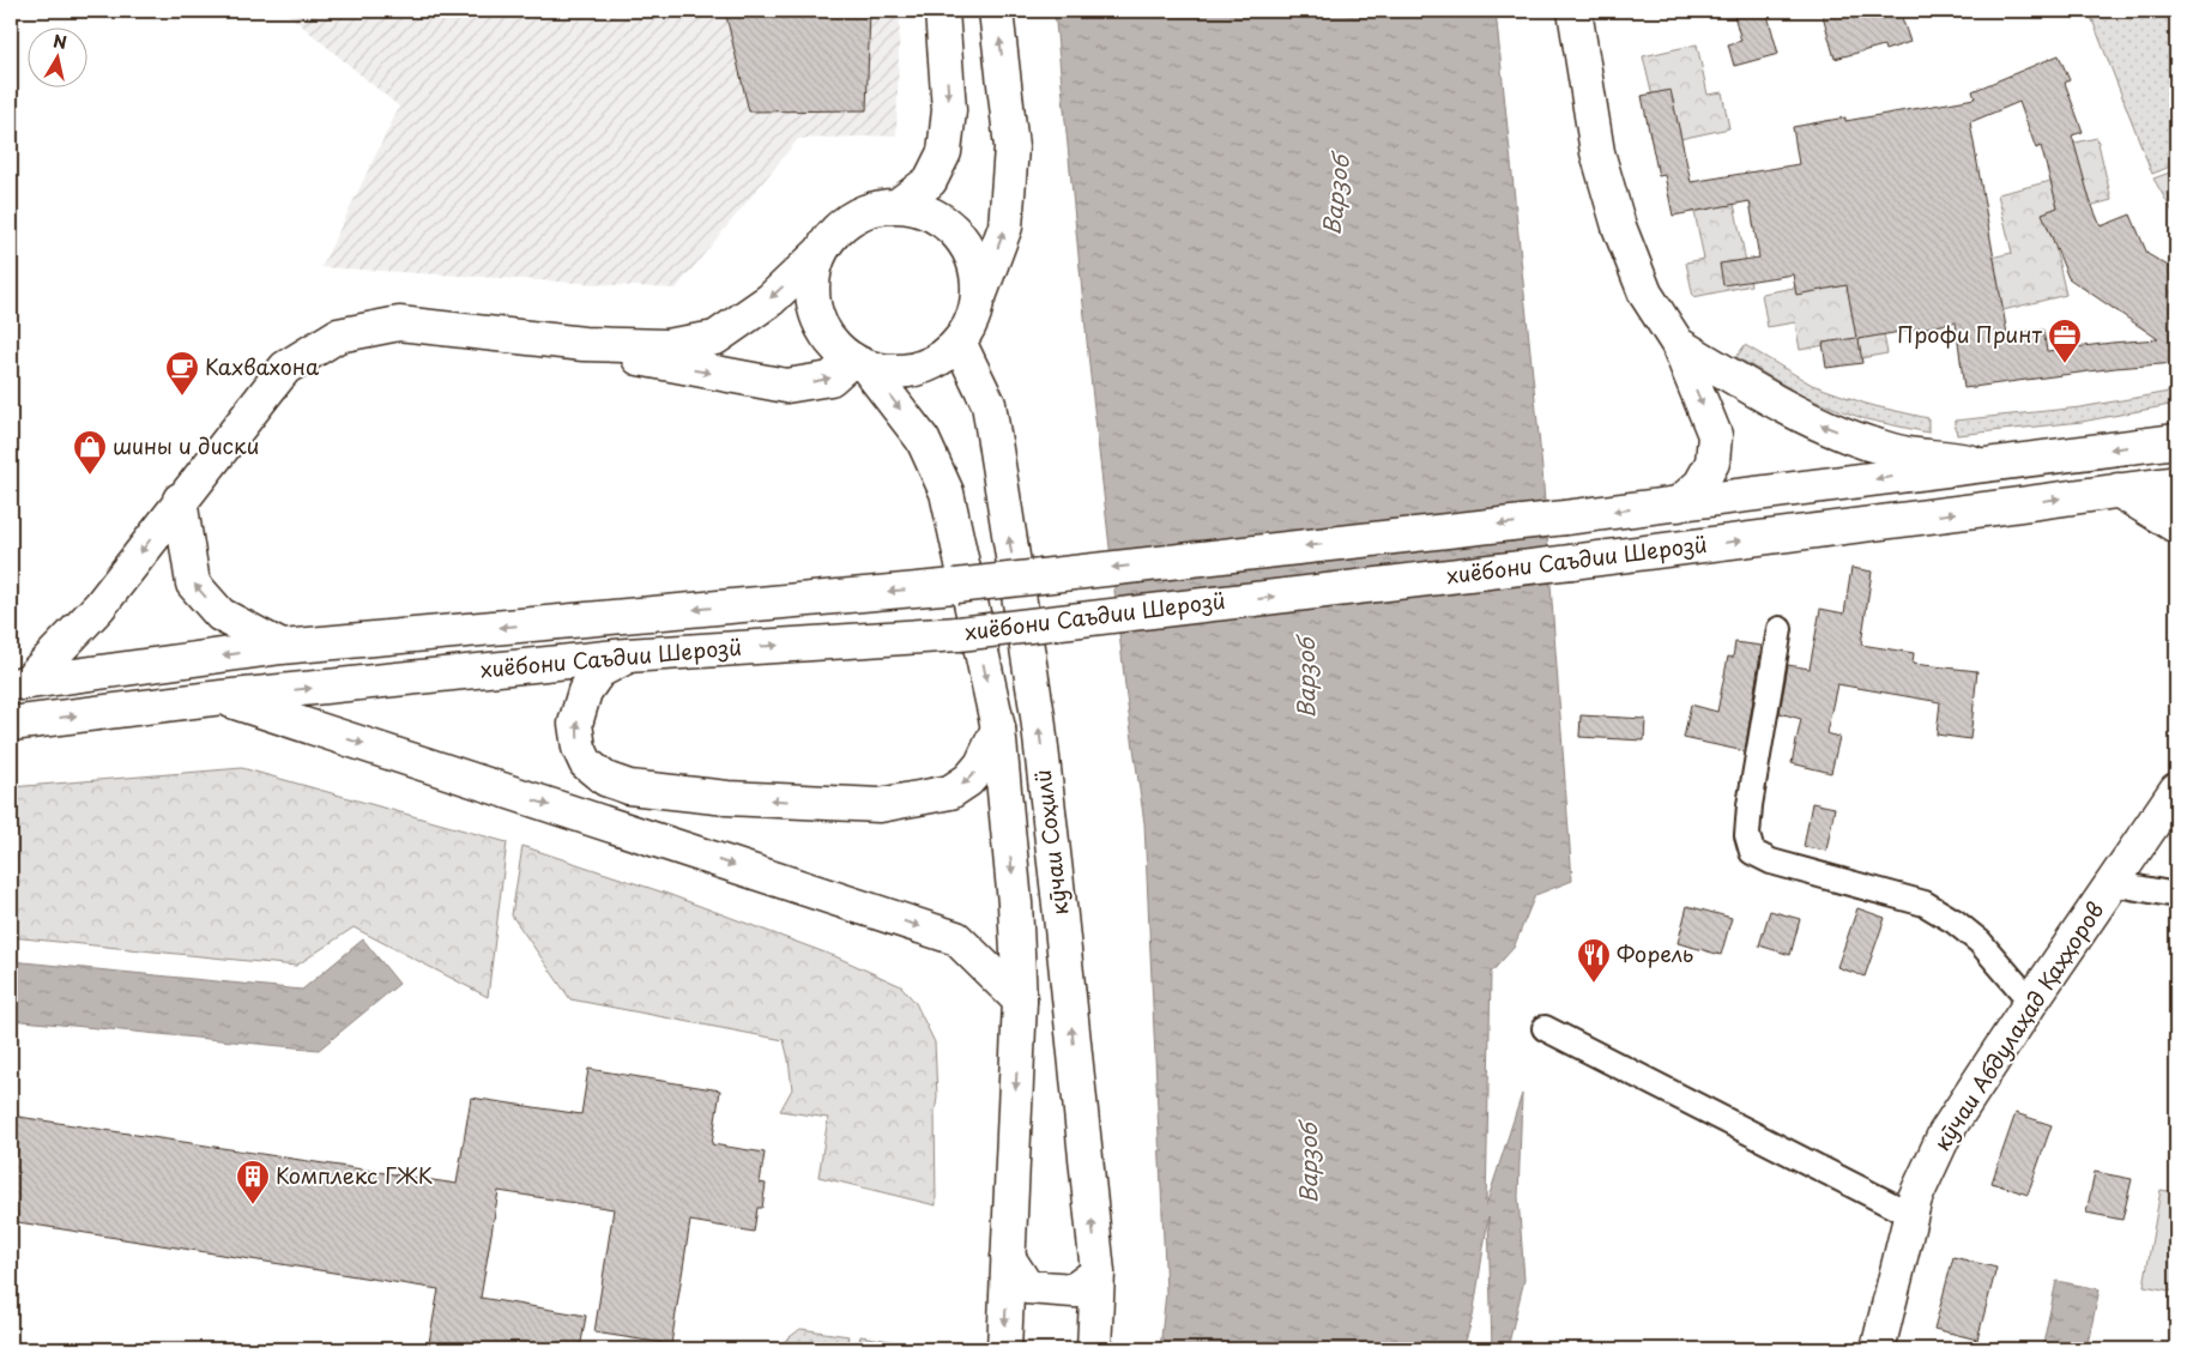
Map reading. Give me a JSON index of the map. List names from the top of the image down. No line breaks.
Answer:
{"streets":{"main road":["хиёбони Саъдии Шерозӣ","кӯчаи Соҳилӣ","кӯчаи Абдулаҳад Қаҳҳоров"]},"water":["Варзоб"],"places":{"office":["Профи Принт"],"cafe":["Кахвахона"],"shop":["шины и диски"],"restaurant":["Форель"],"building":["Комплекс ГЖК"]},"north":"top"}
